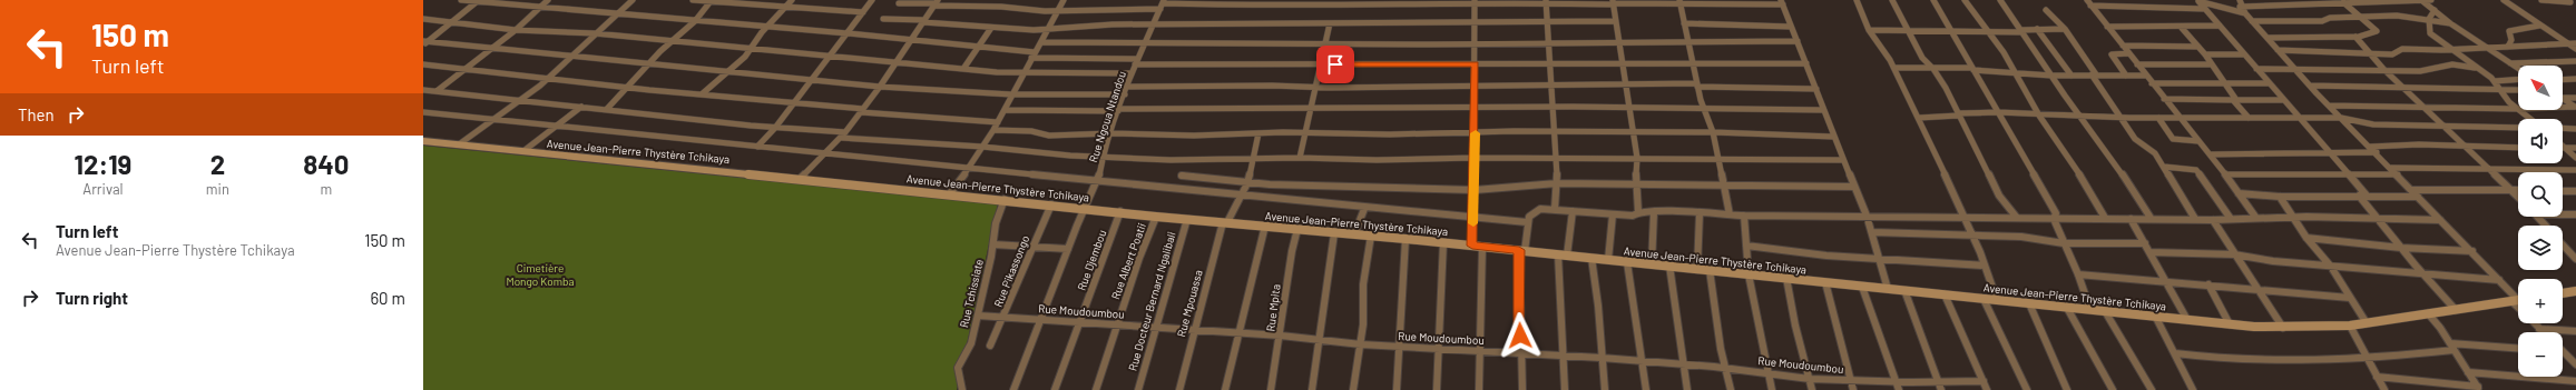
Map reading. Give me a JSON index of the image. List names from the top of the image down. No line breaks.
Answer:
{"streets":{"street":["Rue Ngoua Ntandou","Avenue Jean-Pierre Thystère Tchikaya","Rue Djembou","Rue Albert Poatii","Rue Pikassongo","Rue Tchissiate","Rue Docteur Bernard Ngalibali","Rue Mpouassa","Rue Mpita","Rue Moudoumbou"]},"crossings":[["Rue Ngoua Ntandou","Avenue Jean-Pierre Thystère Tchikaya"],["Rue Ngoua Ntandou","Rue Moudoumbou"],["Avenue Jean-Pierre Thystère Tchikaya","Rue Djembou"],["Avenue Jean-Pierre Thystère Tchikaya","Rue Albert Poatii"],["Avenue Jean-Pierre Thystère Tchikaya","Rue Pikassongo"],["Avenue Jean-Pierre Thystère Tchikaya","Rue Tchissiate"],["Avenue Jean-Pierre Thystère Tchikaya","Rue Docteur Bernard Ngalibali"],["Avenue Jean-Pierre Thystère Tchikaya","Rue Mpouassa"],["Avenue Jean-Pierre Thystère Tchikaya","Rue Mpita"],["Rue Djembou","Rue Moudoumbou"],["Rue Albert Poatii","Rue Moudoumbou"],["Rue Pikassongo","Rue Moudoumbou"],["Rue Tchissiate","Rue Moudoumbou"],["Rue Docteur Bernard Ngalibali","Rue Moudoumbou"],["Rue Mpouassa","Rue Moudoumbou"],["Rue Mpita","Rue Moudoumbou"]],"parks":["Cimetière Mongo Komba"],"north":"top left","page":{"turn":["150 m","Turn left"],"map_buttons":["+","−"],"then":"Then","eta":["12:19","Arrival","2","min","840","m"],"list":[{"name":"Turn left","note":"Avenue Jean-Pierre Thystère Tchikaya","value":"150 m"},{"name":"Turn right","value":"60 m"}]}}
